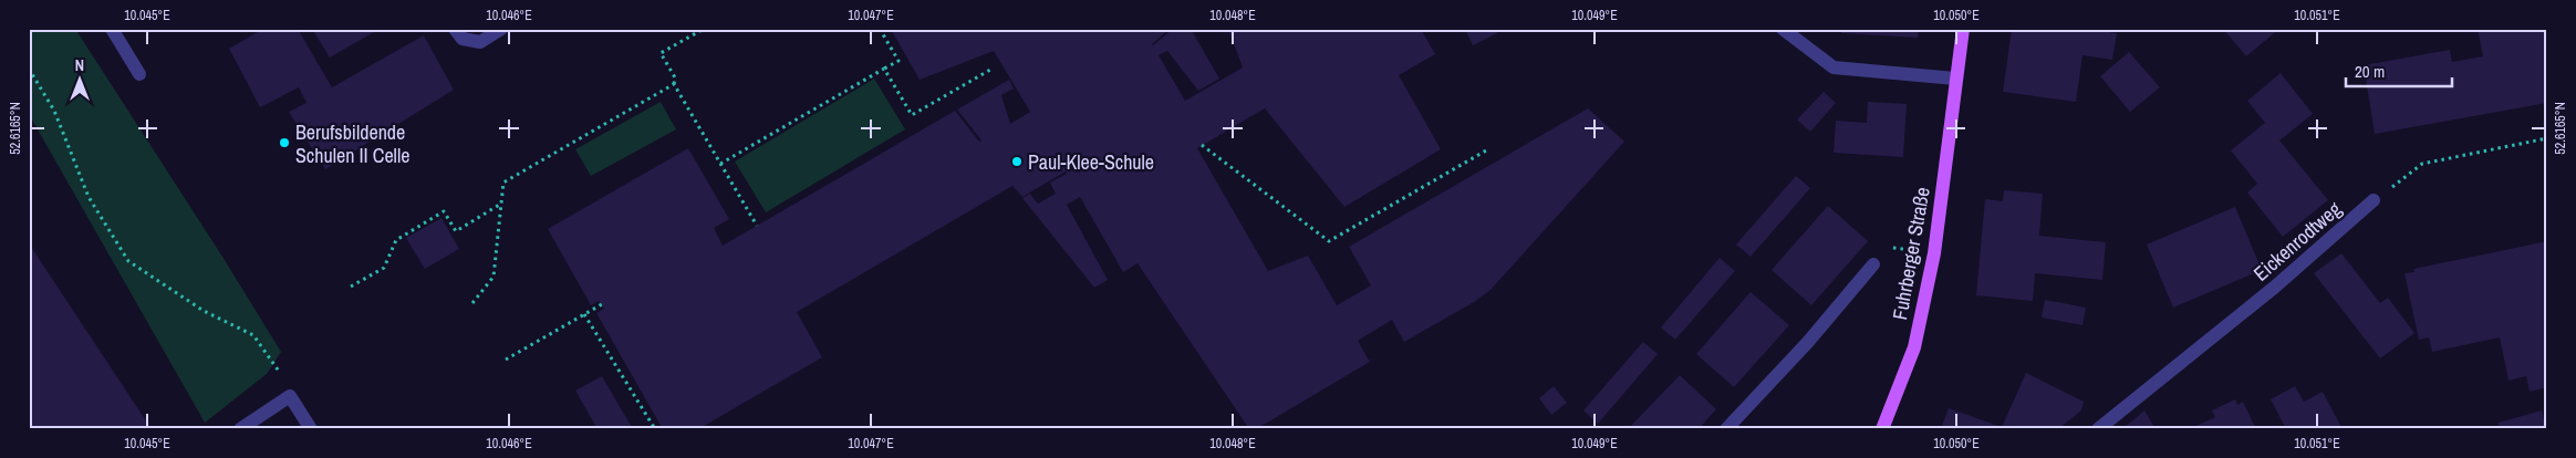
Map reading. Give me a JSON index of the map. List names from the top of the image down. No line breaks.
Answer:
{"streets":{"main road":["Fuhrberger Straße"],"street":["Eickenrodtweg"]},"places":["Berufsbildende Schulen II Celle","Paul-Klee-Schule"],"scale_bar":"20 m","north":"top","coordinates":["10.045°E","10.046°E","10.047°E","10.048°E","10.049°E","10.050°E","10.051°E","52.6165°N"]}
